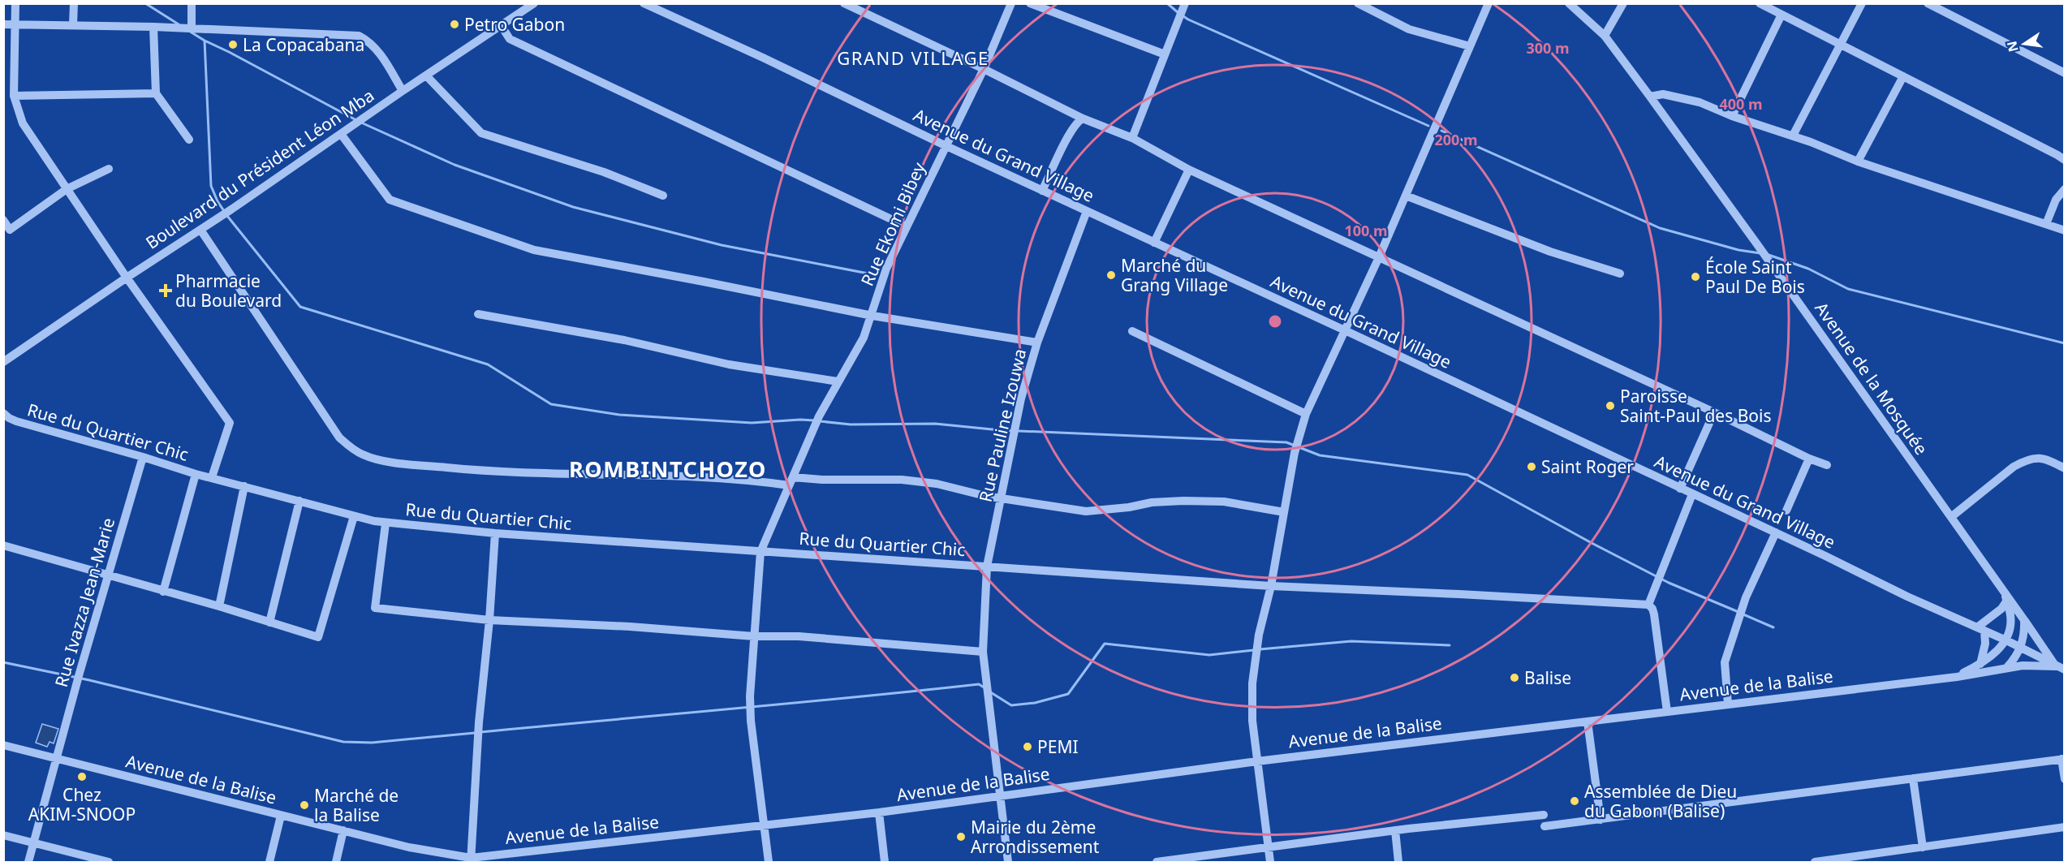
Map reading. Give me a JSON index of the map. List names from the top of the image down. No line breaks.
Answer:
{"streets":{"street":["Avenue du Grand Village","Boulevard du Président Léon Mba","Rue Ekomi Bibey","Avenue de la Mosquée","Rue Pauline Izouwa","Rue du Quartier Chic","Rue Ivazza Jean-Marie","Avenue de la Balise"]},"crossings":[["Avenue du Grand Village","Rue Ekomi Bibey"],["Avenue du Grand Village","Avenue de la Mosquée"],["Avenue du Grand Village","Rue Pauline Izouwa"],["Avenue du Grand Village","Avenue de la Balise"],["Rue Ekomi Bibey","Rue du Quartier Chic"],["Rue Ekomi Bibey","Avenue de la Balise"],["Avenue de la Mosquée","Avenue de la Balise"],["Rue Pauline Izouwa","Rue du Quartier Chic"],["Rue Pauline Izouwa","Avenue de la Balise"],["Rue du Quartier Chic","Rue Ivazza Jean-Marie"],["Rue Ivazza Jean-Marie","Avenue de la Balise"]],"districts":["GRAND VILLAGE","ROMBINTCHOZO"],"places":{"other":["Petro Gabon","La Copacabana","Marché du Grang Village","École Saint Paul De Bois","Paroisse Saint-Paul des Bois","Saint Roger","Balise","PEMI","Chez AKIM-SNOOP","Assemblée de Dieu du Gabon (Balise)","Marché de la Balise","Mairie du 2ème Arrondissement"],"health":["Pharmacie du Boulevard"]},"north":"left","rings":["300 m","400 m","200 m","100 m"]}
